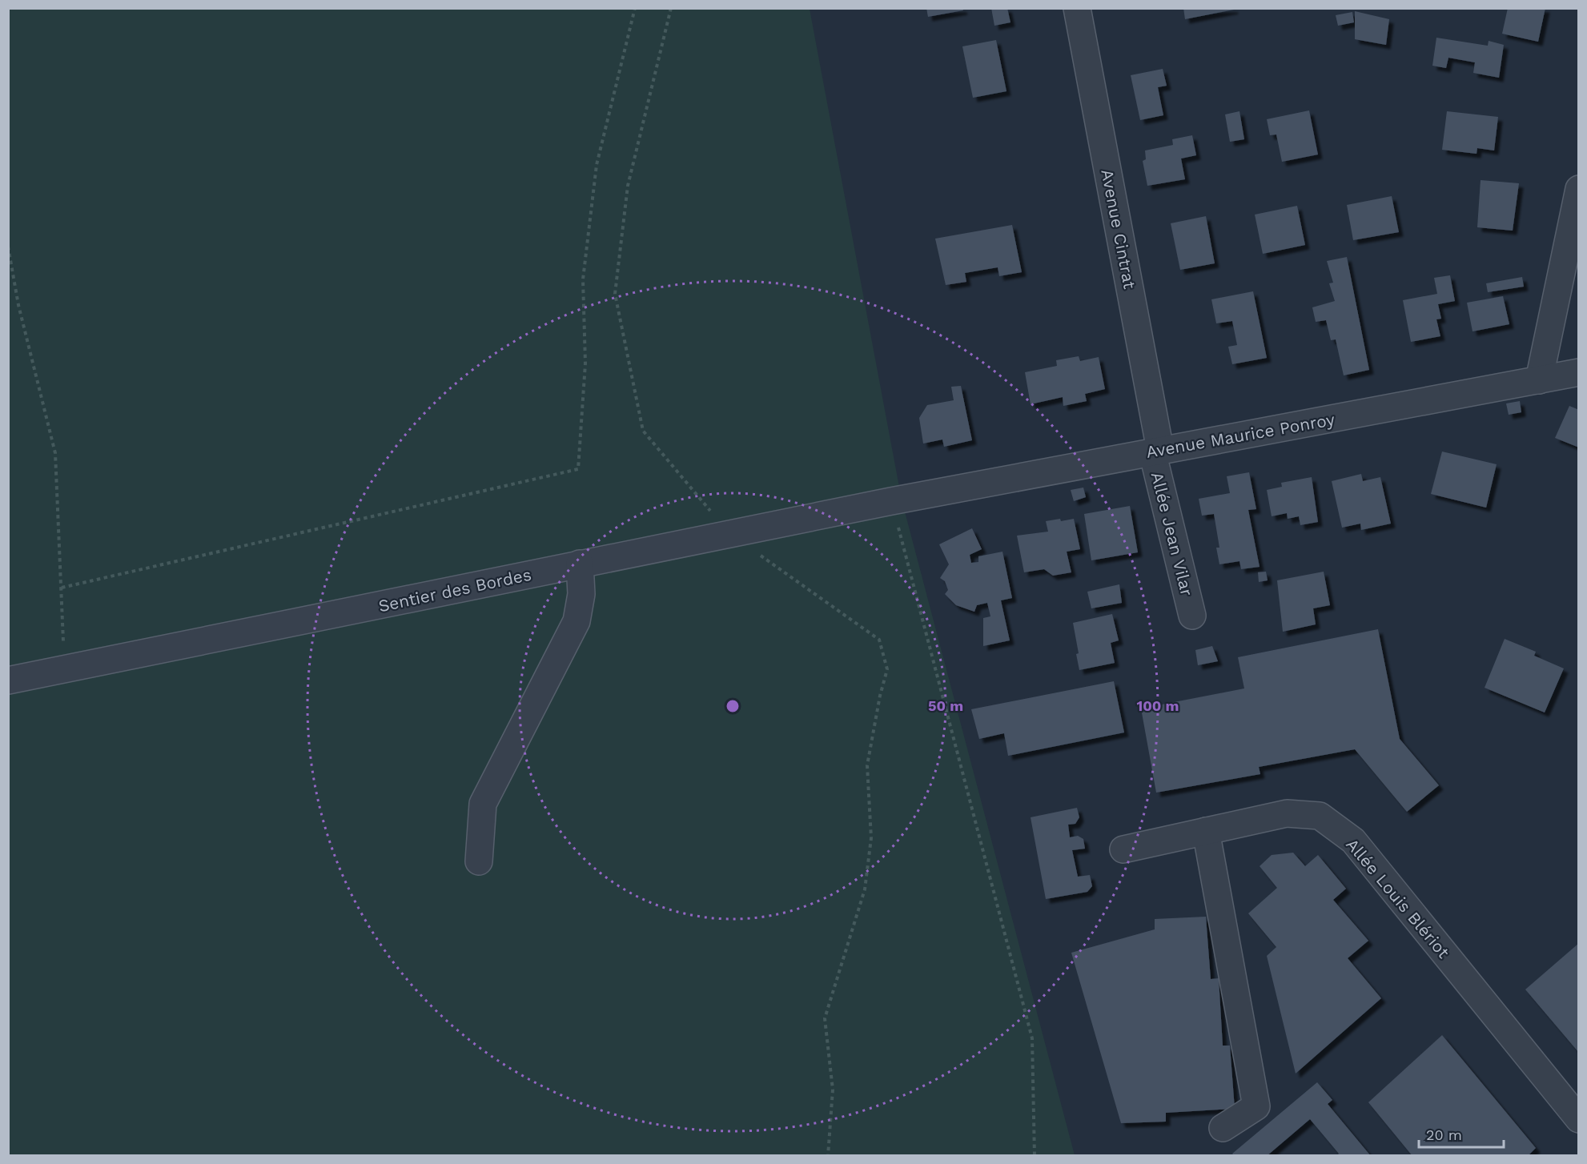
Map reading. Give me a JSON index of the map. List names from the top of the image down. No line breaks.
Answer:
{"streets":{"street":["Avenue Cintrat","Avenue Maurice Ponroy","Allée Jean Vilar","Sentier des Bordes","Allée Louis Blériot"]},"crossings":[["Avenue Cintrat","Avenue Maurice Ponroy"],["Avenue Cintrat","Allée Jean Vilar"],["Avenue Maurice Ponroy","Allée Jean Vilar"],["Avenue Maurice Ponroy","Sentier des Bordes"]],"scale_bar":"20 m","rings":["50 m","100 m"]}
